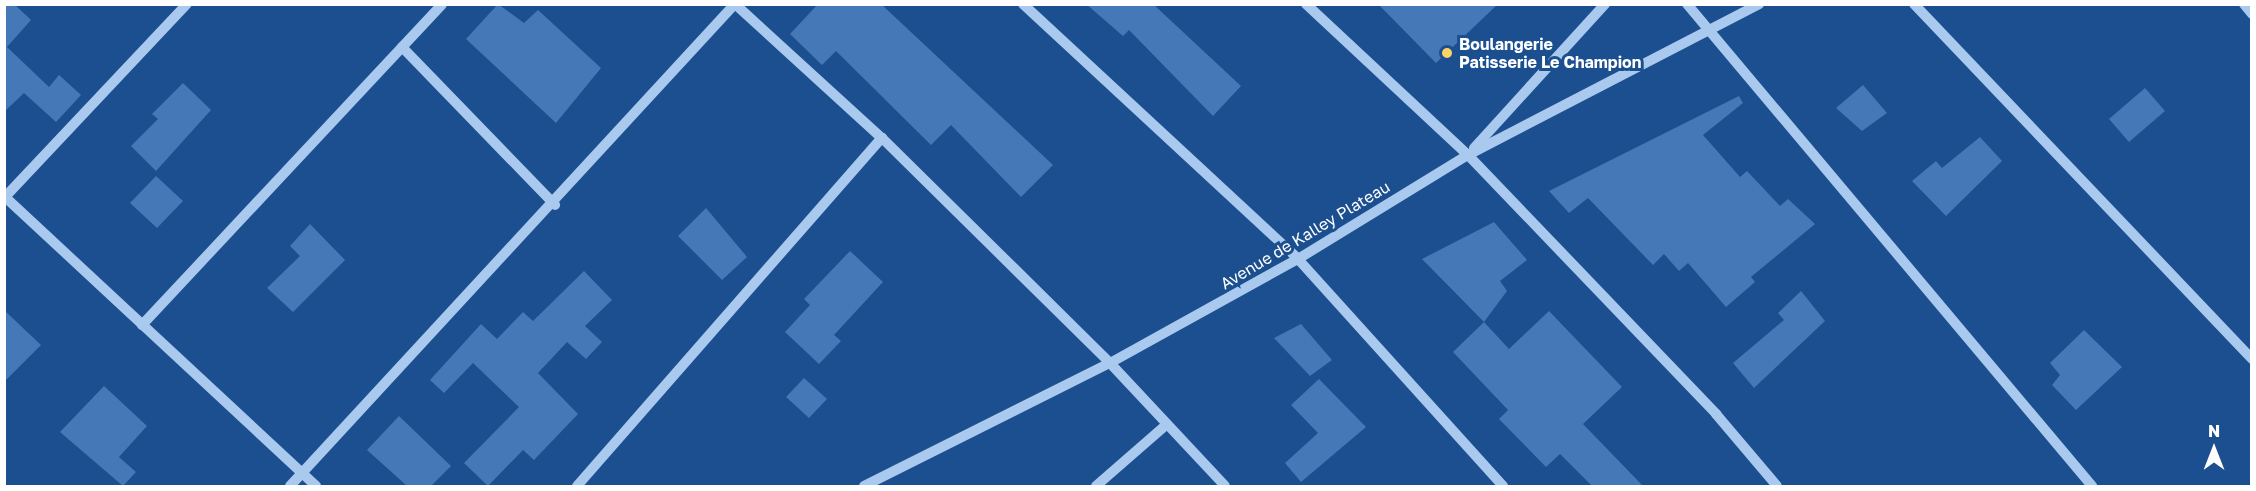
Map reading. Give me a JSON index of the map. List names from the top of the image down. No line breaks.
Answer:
{"streets":{"street":["Avenue de Kalley Plateau"]},"places":["Boulangerie Patisserie Le Champion"],"north":"top"}
